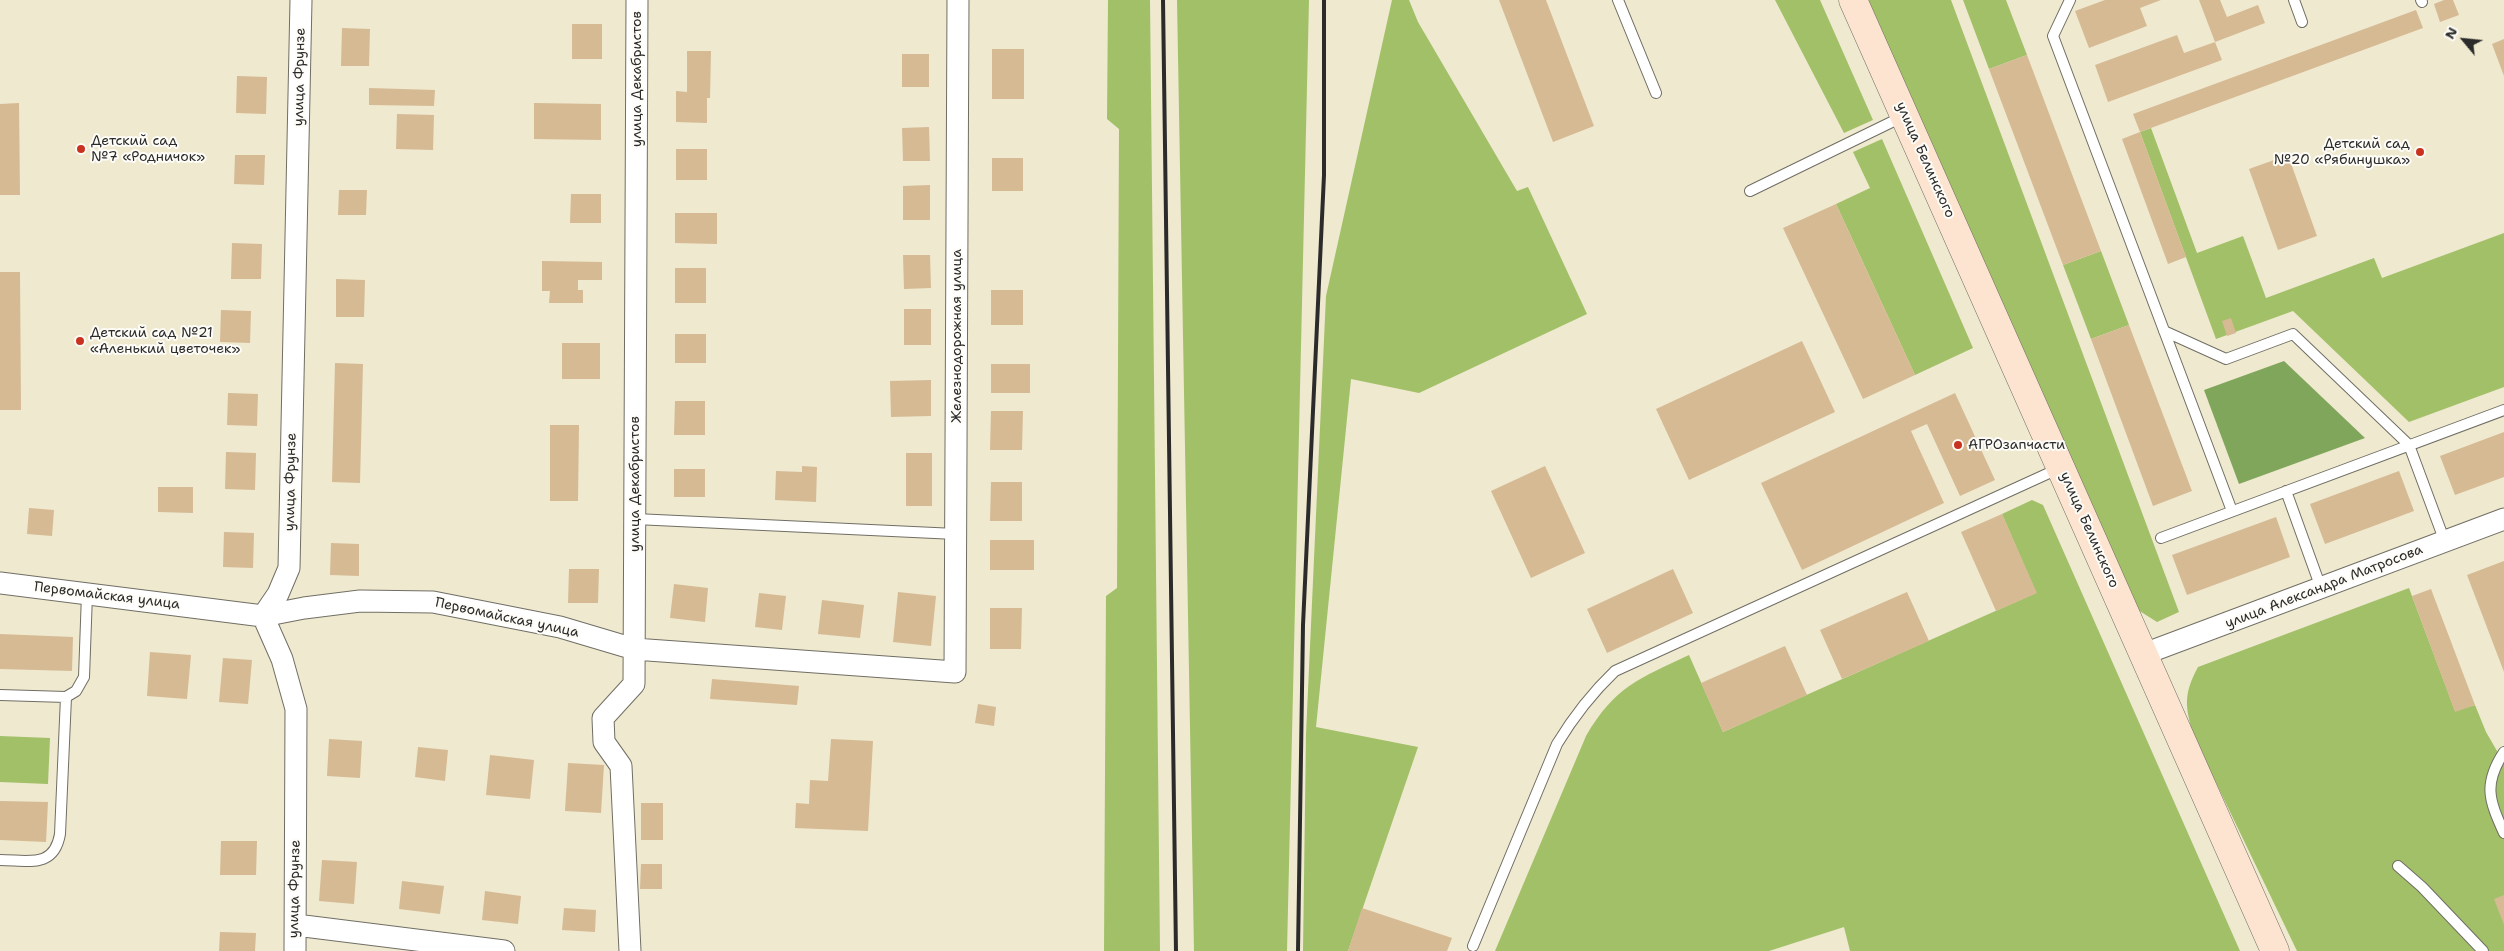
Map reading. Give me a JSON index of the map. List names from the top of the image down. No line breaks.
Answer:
{"streets":{"street":["улица Фрунзе","улица Декабристов","улица Белинского","Железнодорожная улица","улица Александра Матросова","Первомайская улица"]},"crossings":[["улица Фрунзе","Первомайская улица"],["улица Декабристов","Первомайская улица"],["улица Белинского","улица Александра Матросова"],["Железнодорожная улица","Первомайская улица"]],"places":["Детский сад №7 «Родничок»","Детский сад №20 «Рябинушка»","Детский сад №21 «Аленький цветочек»","АГРОзапчасти"],"north":"top left"}
